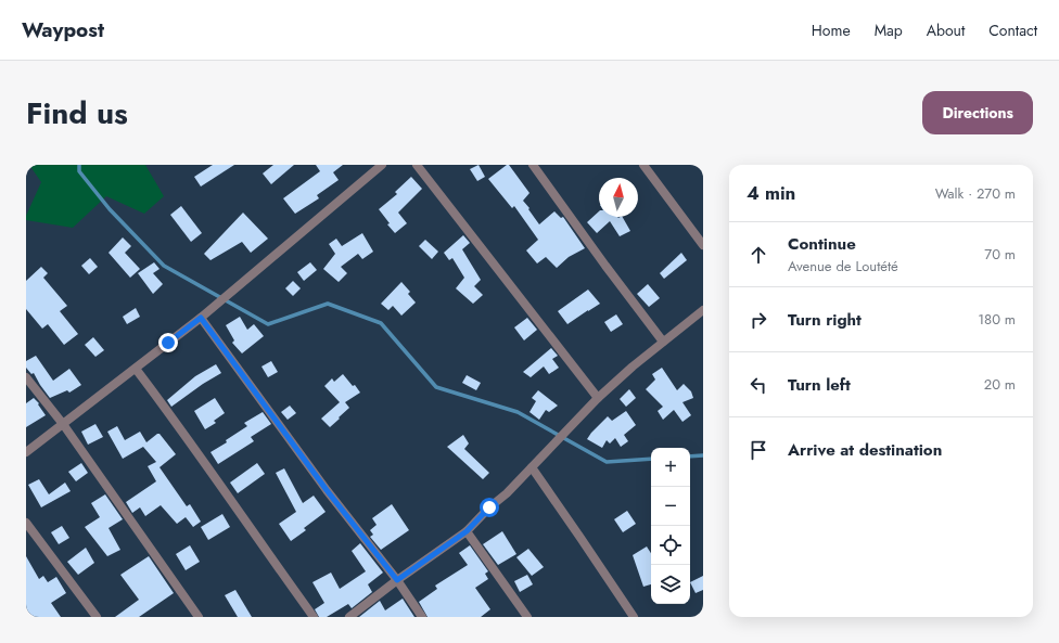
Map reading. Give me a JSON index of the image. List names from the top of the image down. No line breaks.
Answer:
{"north":"top","page":{"header":"Waypost","nav":["Home","Map","About","Contact"],"title":"Find us","buttons":"Directions","heading":["4 min","Walk · 270 m"],"list":[["Continue","Avenue de Loutété","70 m"],["Turn right","180 m"],["Turn left","20 m"],"Arrive at destination"],"map_buttons":["+","−"]}}
